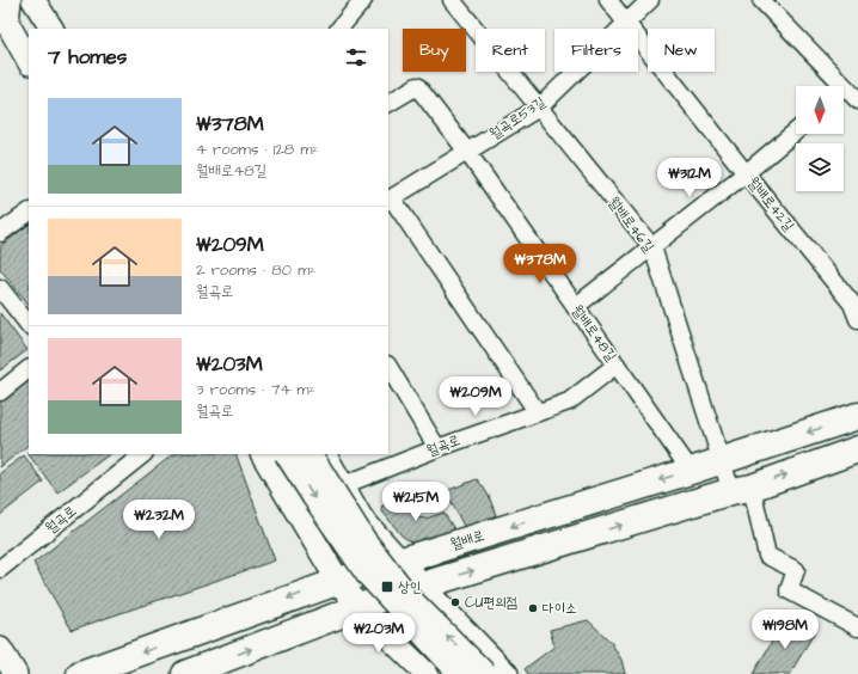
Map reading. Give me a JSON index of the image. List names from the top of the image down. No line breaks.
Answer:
{"streets":{"main road":["월배로"],"street":["월곡로53길","월배로42길","월배로46길","월배로48길","월곡로"]},"crossings":[["월곡로53길","월배로42길"],["월곡로53길","월배로46길"],["월곡로53길","월배로48길"],["월곡로53길","월곡로"],["월배로46길","월배로"],["월배로48길","월곡로"],["월배로48길","월배로"]],"places":{"transit":["상인"],"other":["CU편의점","다이소"]},"north":"bottom","page":{"chip":["Buy","Rent","Filters","New"],"heading":"7 homes","list":[{"name":"₩378M","note":"4 rooms · 128 m² · 월배로48길"},{"name":"₩209M","note":"2 rooms · 80 m² · 월곡로"},{"name":"₩203M","note":"3 rooms · 74 m² · 월곡로"}],"price":["₩312M","₩378M","₩209M","₩215M","₩232M","₩198M","₩203M"]}}
